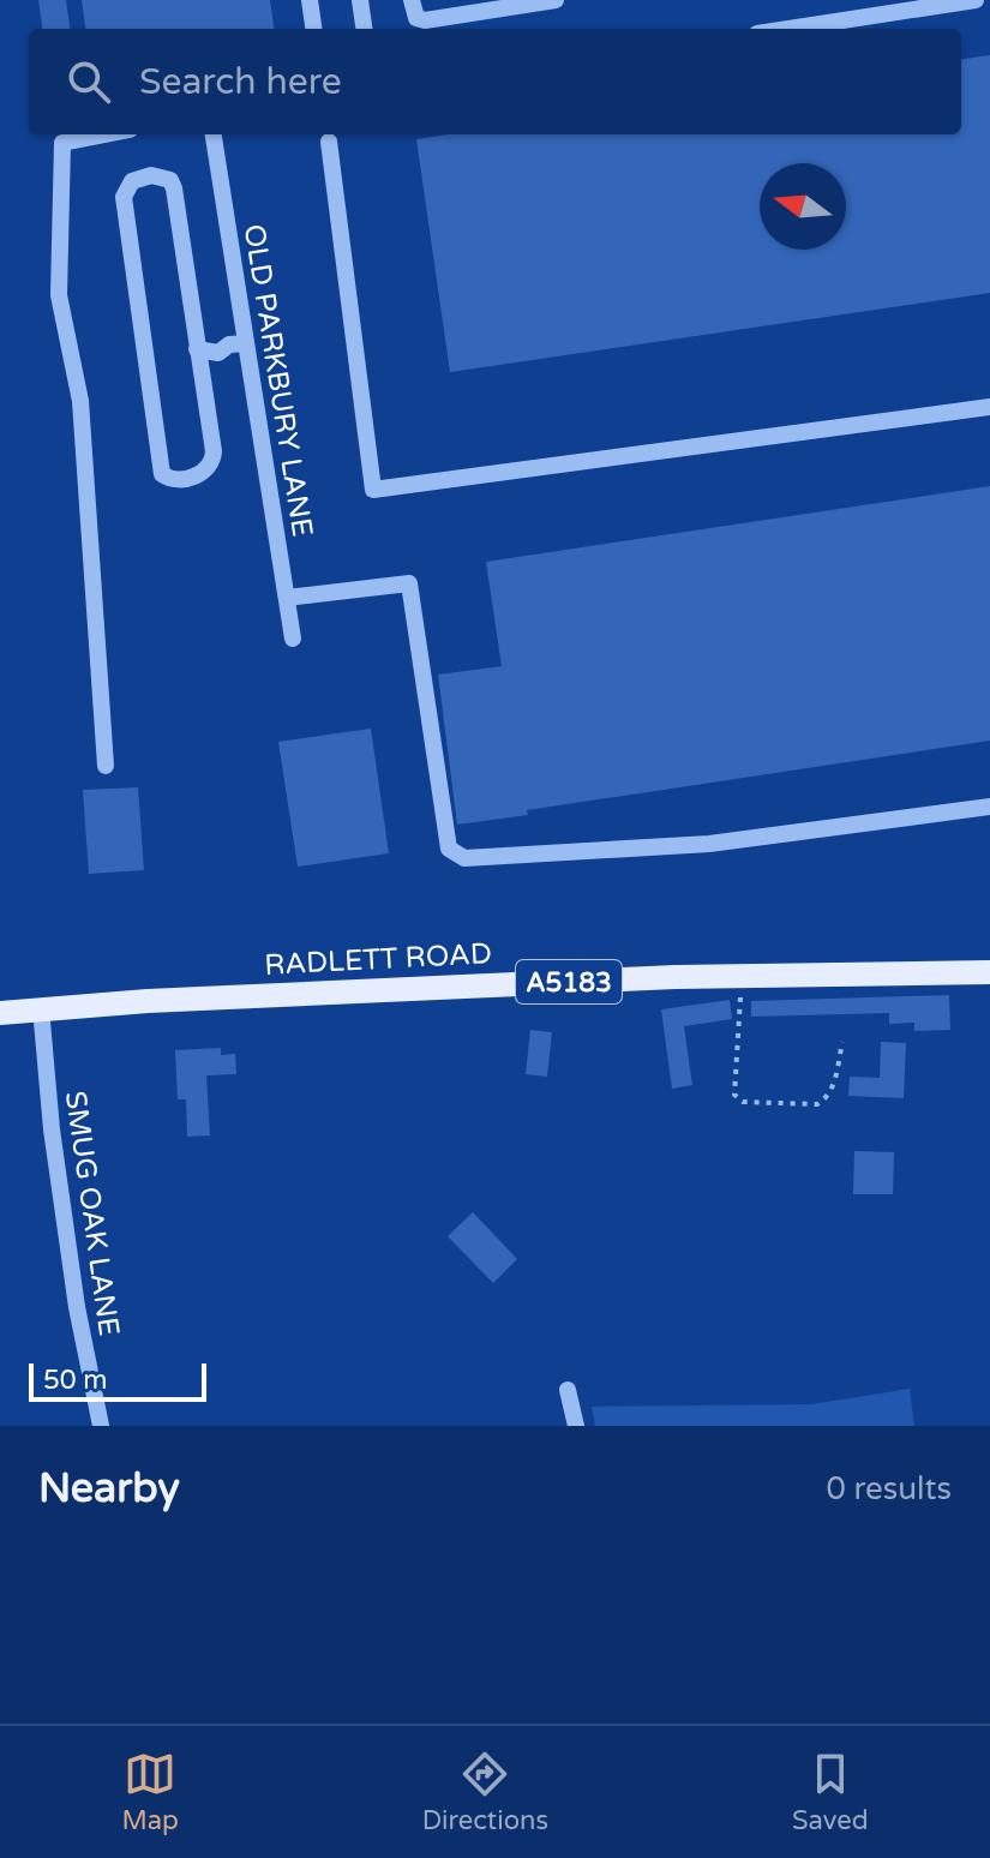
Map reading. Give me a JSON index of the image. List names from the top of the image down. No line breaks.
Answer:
{"streets":{"main road":["RADLETT ROAD","A5183"],"street":["OLD PARKBURY LANE","SMUG OAK LANE"]},"crossings":[["RADLETT ROAD","SMUG OAK LANE"]],"scale_bar":"50 m","north":"left","page":{"search":"Search here","scale":"50 m","heading":["Nearby","0 results"],"nav":["Map","Directions","Saved"]}}
